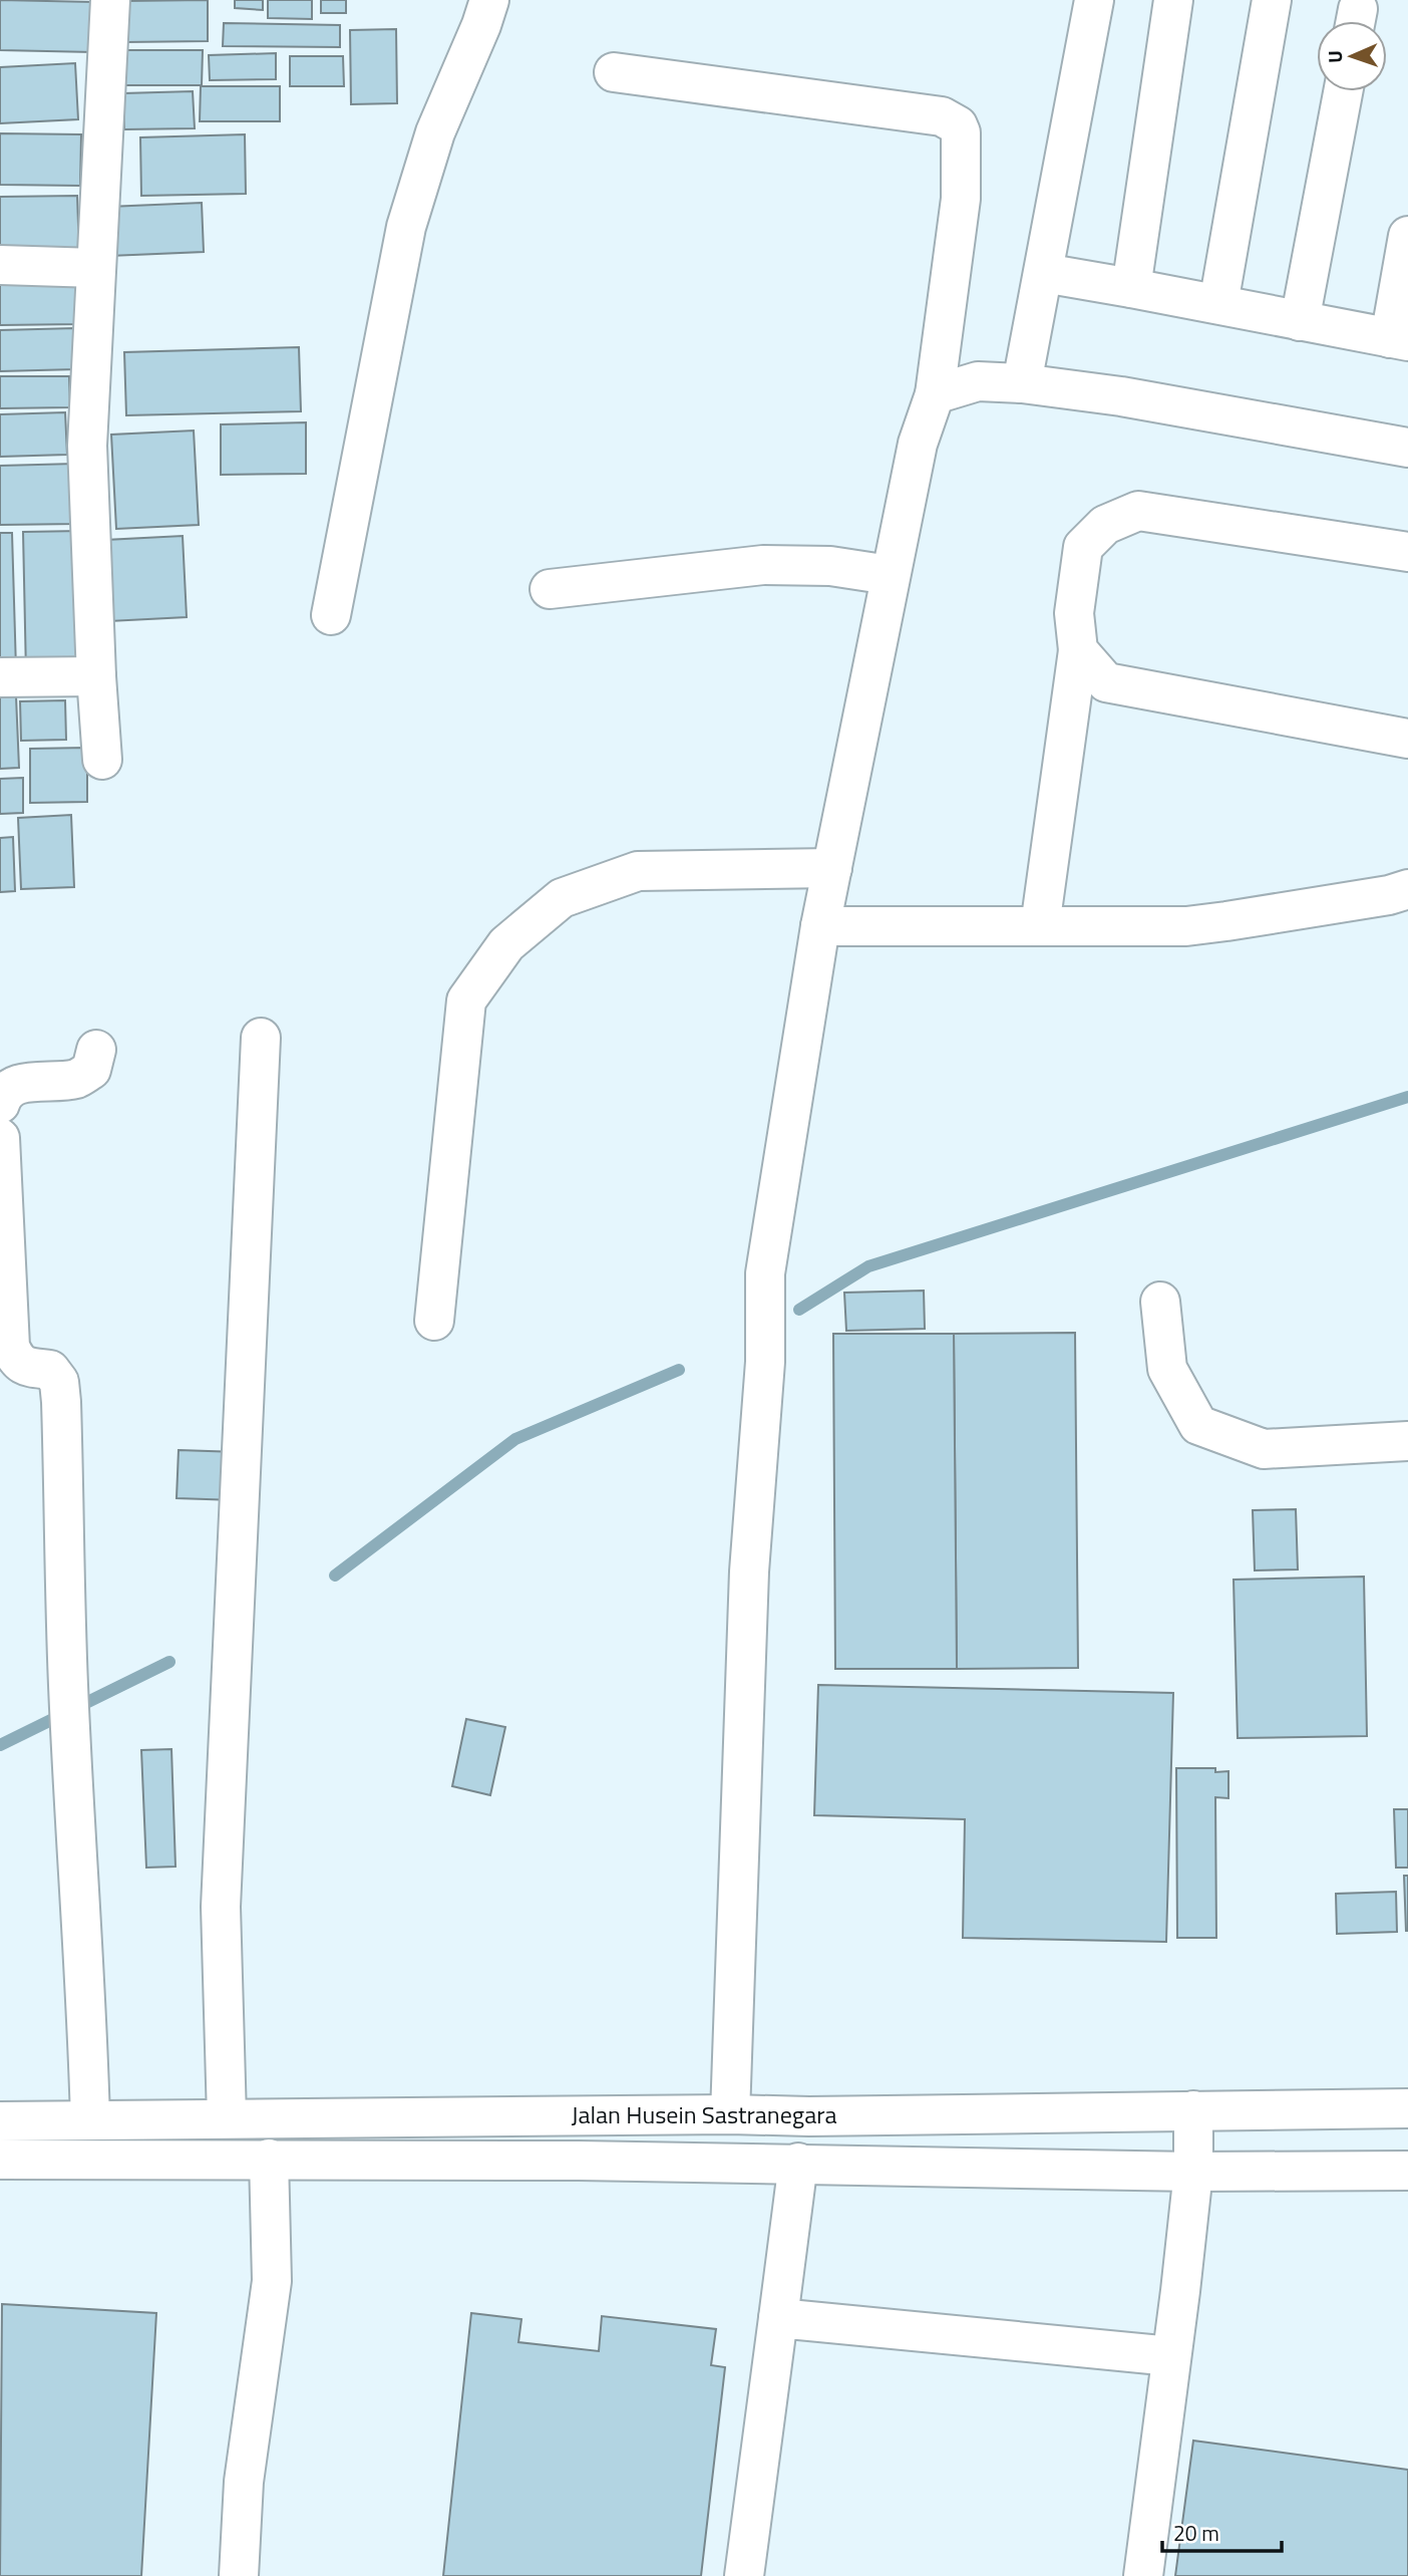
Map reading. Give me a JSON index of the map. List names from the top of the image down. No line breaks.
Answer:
{"streets":{"main road":["Jalan Husein Sastranegara"]},"scale_bar":"20 m","north":"left"}
